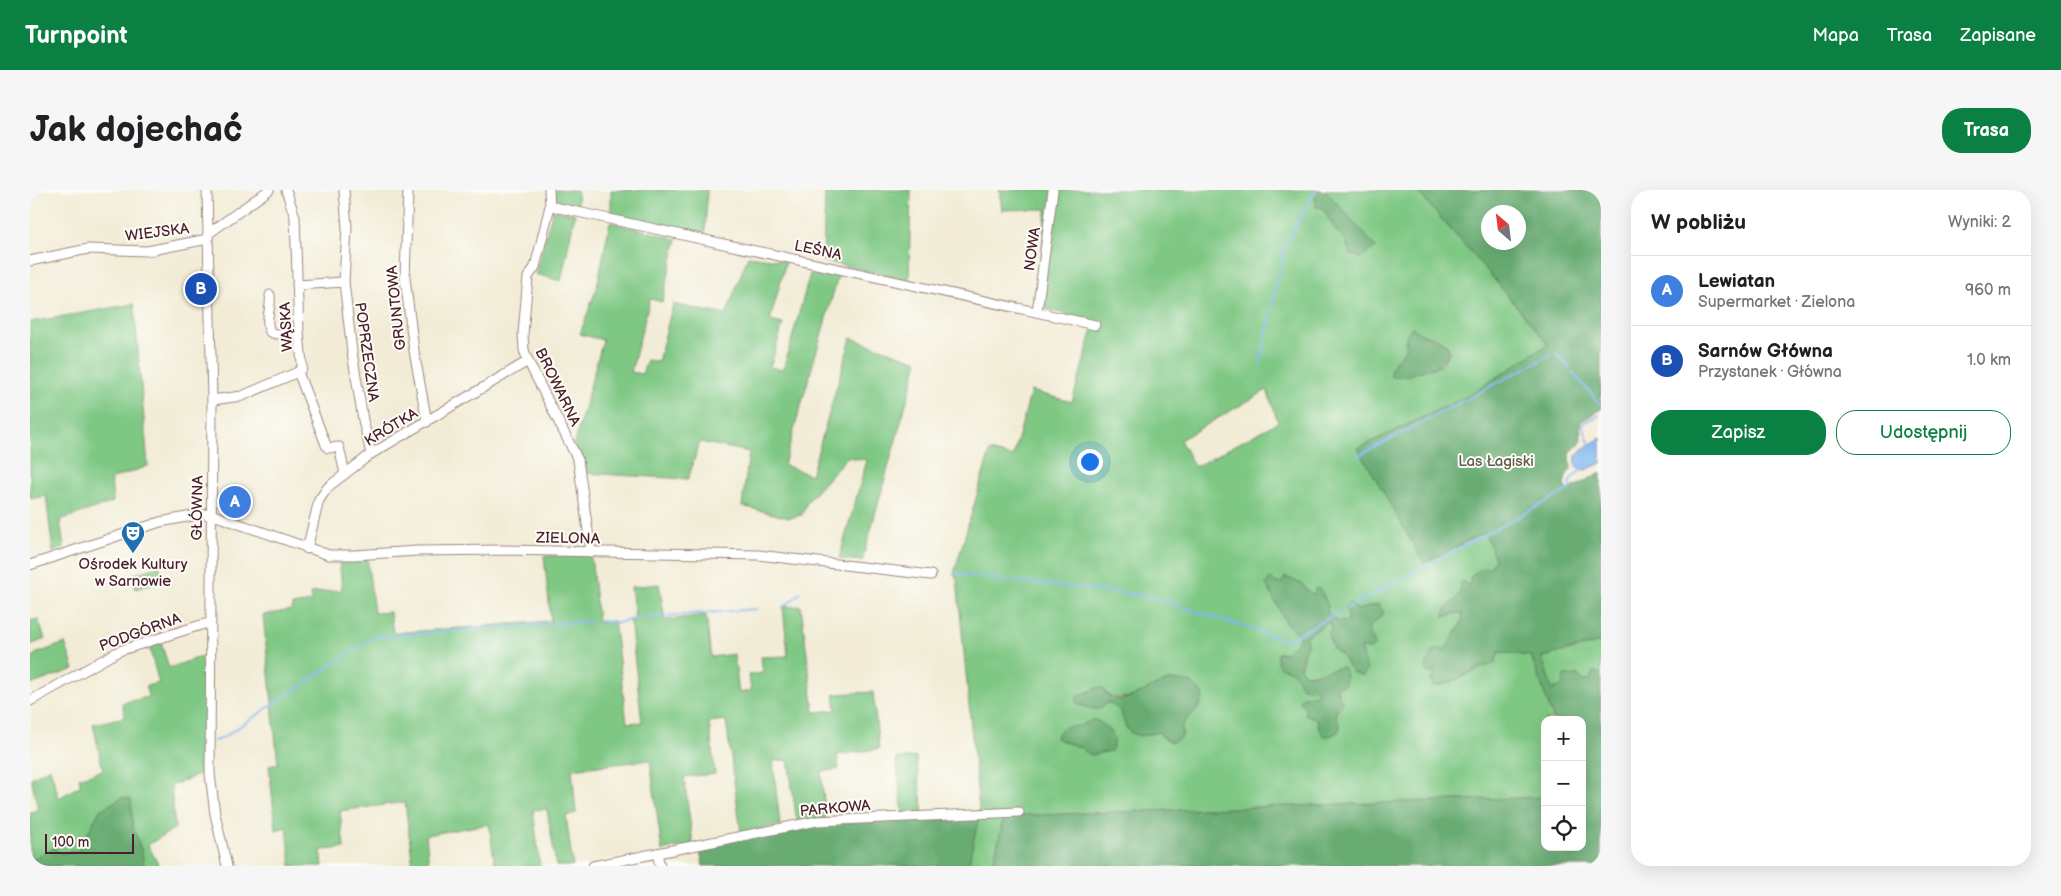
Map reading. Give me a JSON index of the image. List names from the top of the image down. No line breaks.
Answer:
{"streets":{"street":["WIEJSKA","NOWA","LEŚNA","GRUNTOWA","WĄSKA","POPRZECZNA","BROWARNA","KRÓTKA","GŁÓWNA","ZIELONA","PODGÓRNA","PARKOWA"]},"crossings":[["WIEJSKA","GŁÓWNA"],["NOWA","LEŚNA"],["LEŚNA","BROWARNA"],["GRUNTOWA","KRÓTKA"],["WĄSKA","KRÓTKA"],["POPRZECZNA","KRÓTKA"],["BROWARNA","KRÓTKA"],["BROWARNA","ZIELONA"],["KRÓTKA","ZIELONA"],["GŁÓWNA","ZIELONA"],["GŁÓWNA","PODGÓRNA"]],"parks":["Las Łagiski"],"places":{"theatre":["Ośrodek Kultury w Sarnowie"]},"scale_bar":"100 m","north":"top left","page":{"header":"Turnpoint","nav":["Mapa","Trasa","Zapisane"],"buttons":["Trasa",["Zapisz","Udostępnij"]],"title":"Jak dojechać","heading":["W pobliżu","Wyniki: 2"],"list":[{"mark":"A","name":"Lewiatan","note":"Supermarket · Zielona","value":"960 m"},{"mark":"B","name":"Sarnów Główna","note":"Przystanek · Główna","value":"1.0 km"}],"pins":["B","A"],"map_buttons":["+","−"],"scale":"100 m"}}
